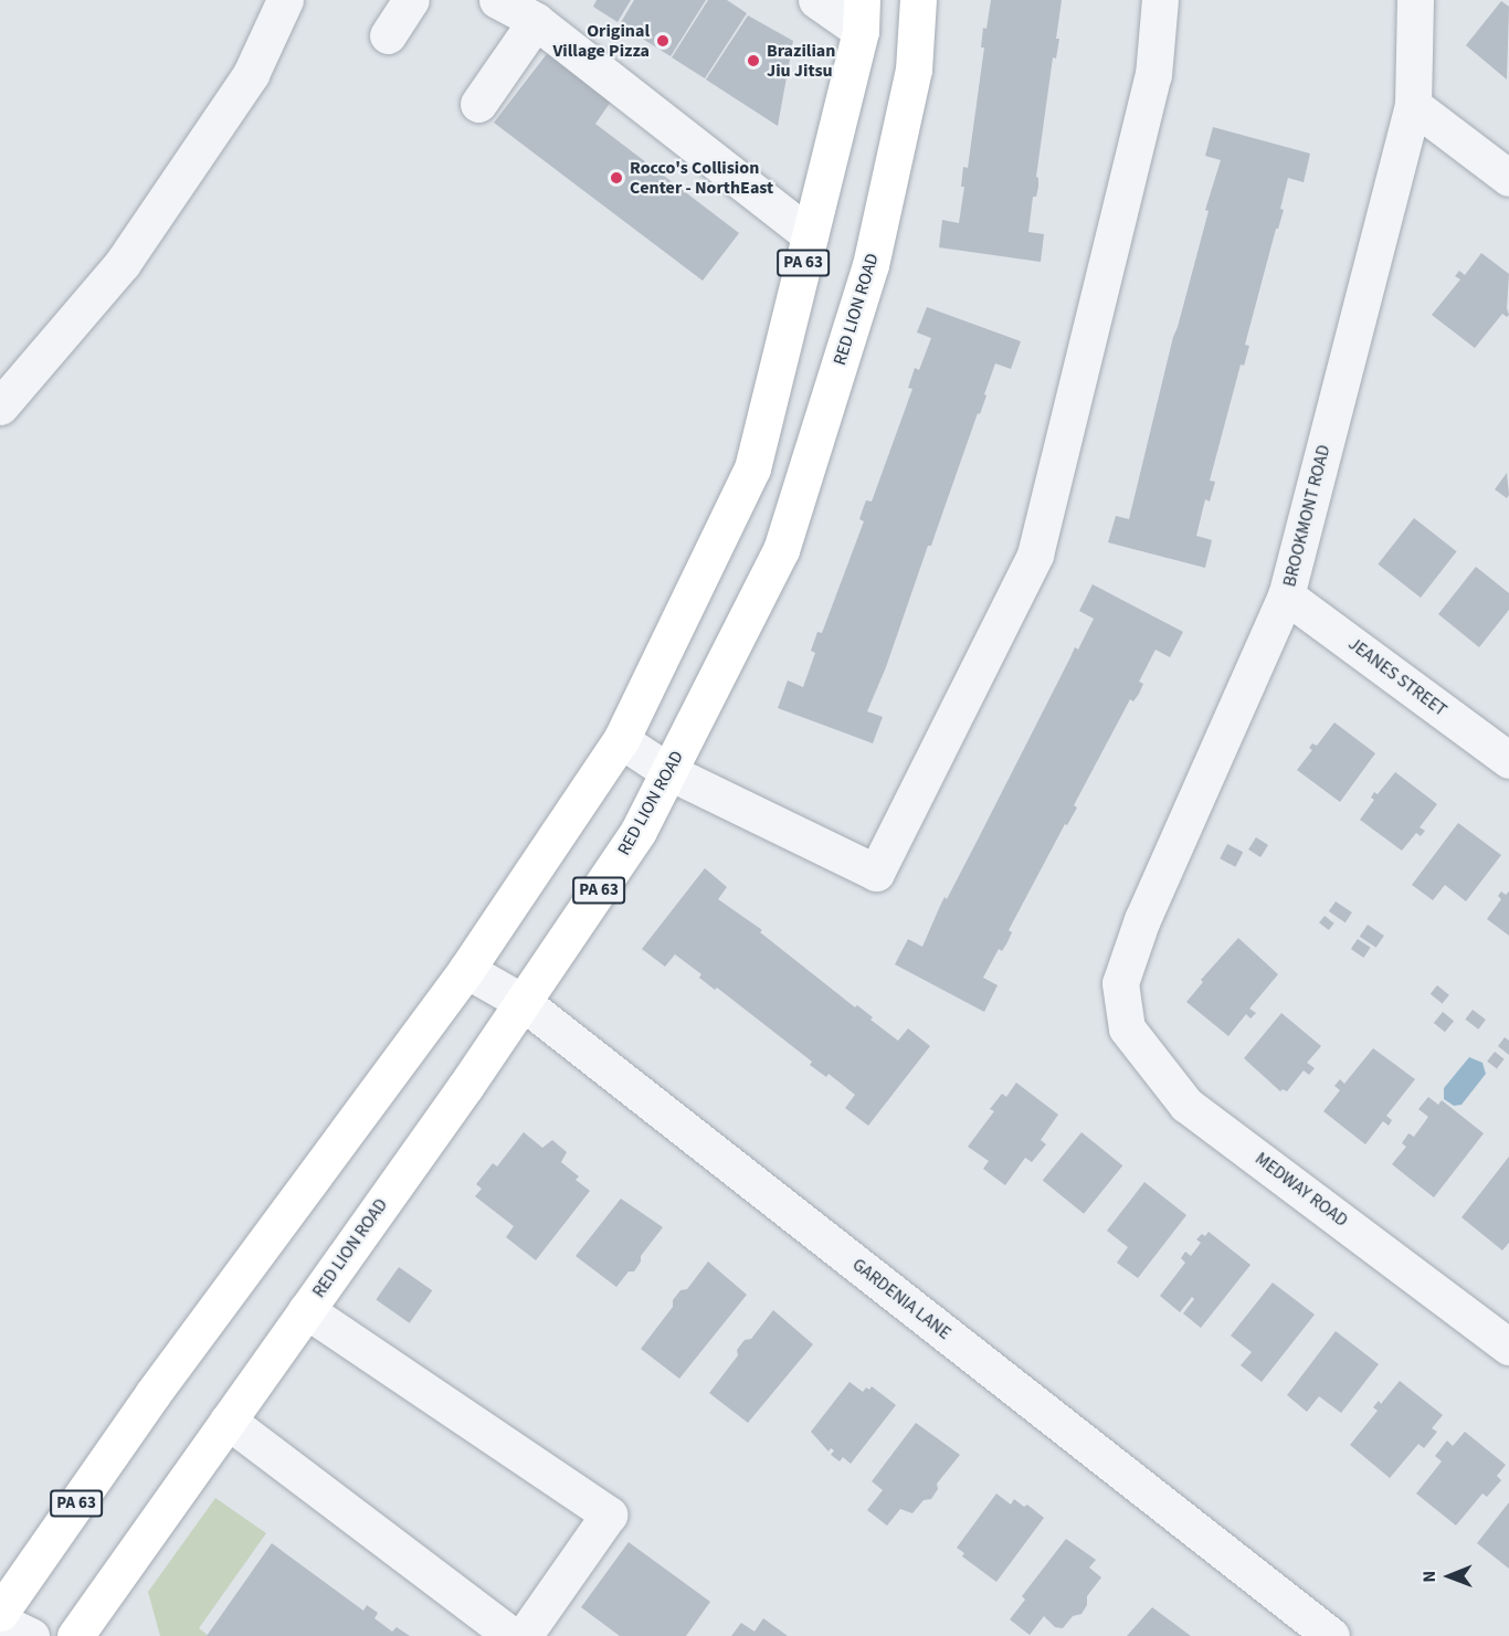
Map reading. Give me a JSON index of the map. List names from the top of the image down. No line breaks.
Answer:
{"streets":{"main road":["PA 63","RED LION ROAD"],"street":["BROOKMONT ROAD","JEANES STREET","MEDWAY ROAD","GARDENIA LANE"]},"crossings":[["PA 63","GARDENIA LANE"],["RED LION ROAD","GARDENIA LANE"],["BROOKMONT ROAD","JEANES STREET"],["BROOKMONT ROAD","MEDWAY ROAD"]],"places":["Original Village Pizza","Brazilian Jiu Jitsu","Rocco's Collision Center - NorthEast"],"north":"left"}
